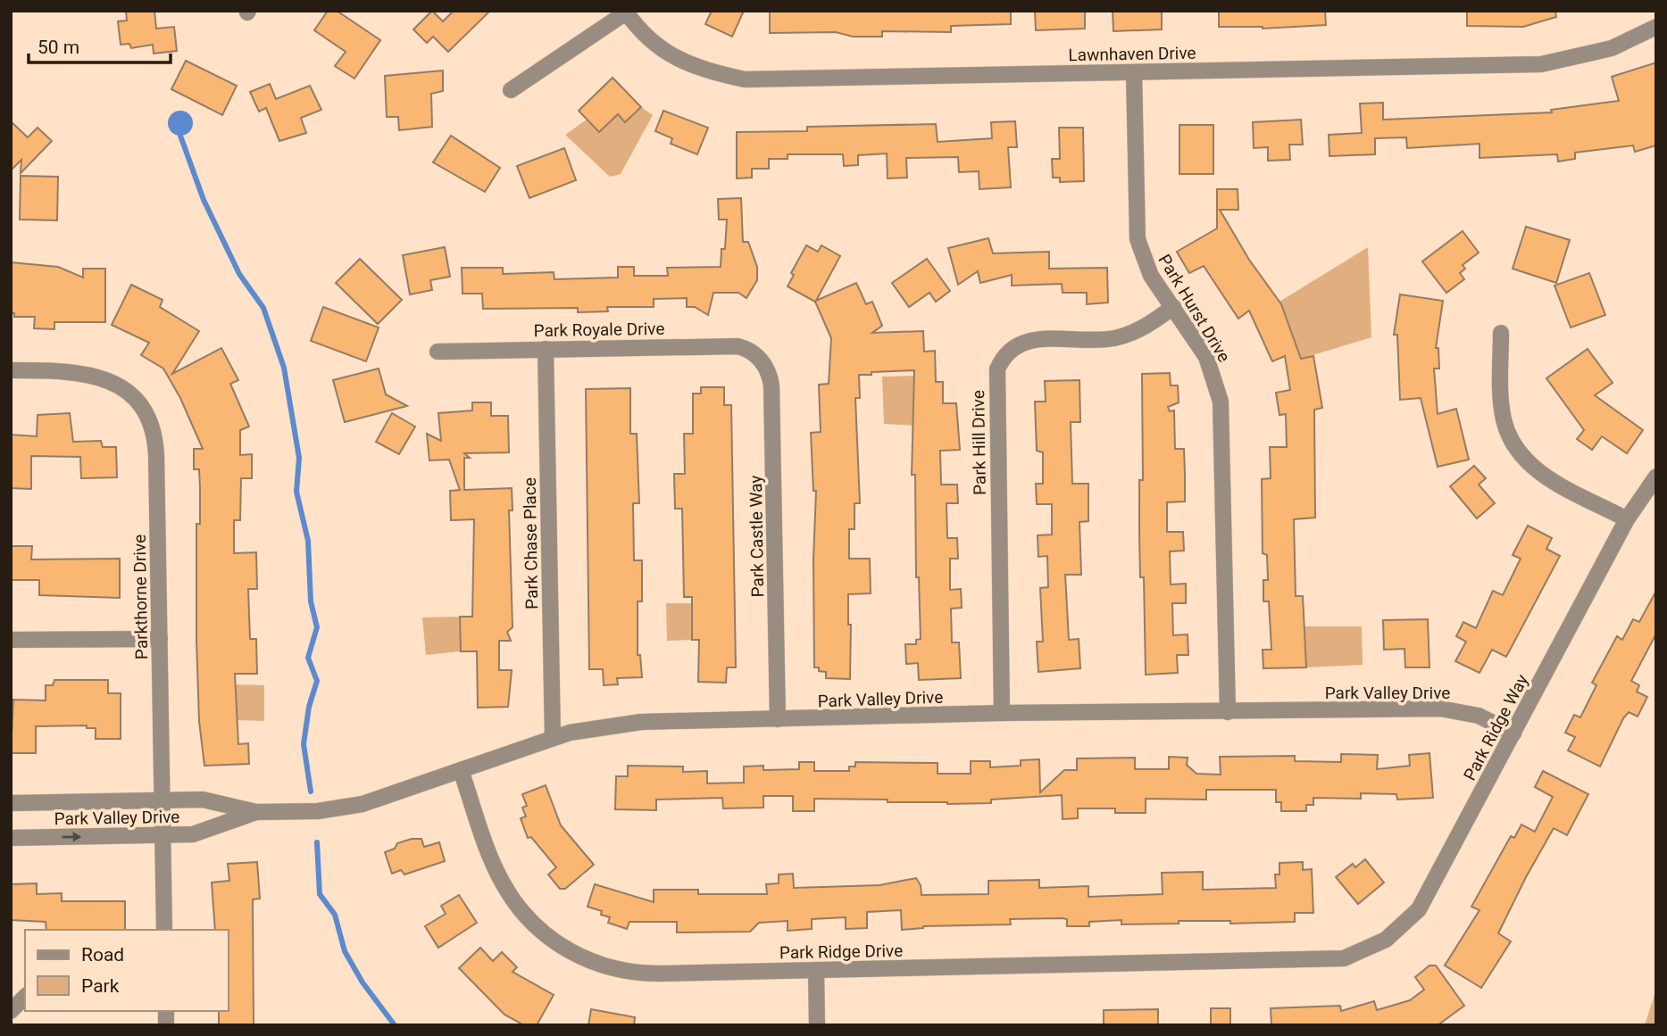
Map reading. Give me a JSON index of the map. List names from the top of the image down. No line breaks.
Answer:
{"streets":{"street":["Lawnhaven Drive","Park Hurst Drive","Park Royale Drive","Park Hill Drive","Park Castle Way","Park Chase Place","Parkthorne Drive","Park Valley Drive","Park Ridge Way","Park Ridge Drive"]},"crossings":[["Lawnhaven Drive","Park Hurst Drive"],["Park Hurst Drive","Park Hill Drive"],["Park Hurst Drive","Park Valley Drive"],["Park Royale Drive","Park Castle Way"],["Park Royale Drive","Park Chase Place"],["Park Hill Drive","Park Valley Drive"],["Park Castle Way","Park Valley Drive"],["Park Chase Place","Park Valley Drive"],["Parkthorne Drive","Park Valley Drive"],["Park Valley Drive","Park Ridge Way"],["Park Valley Drive","Park Ridge Drive"],["Park Ridge Way","Park Ridge Drive"]],"legend":["Road","Park"],"scale_bar":"50 m"}
